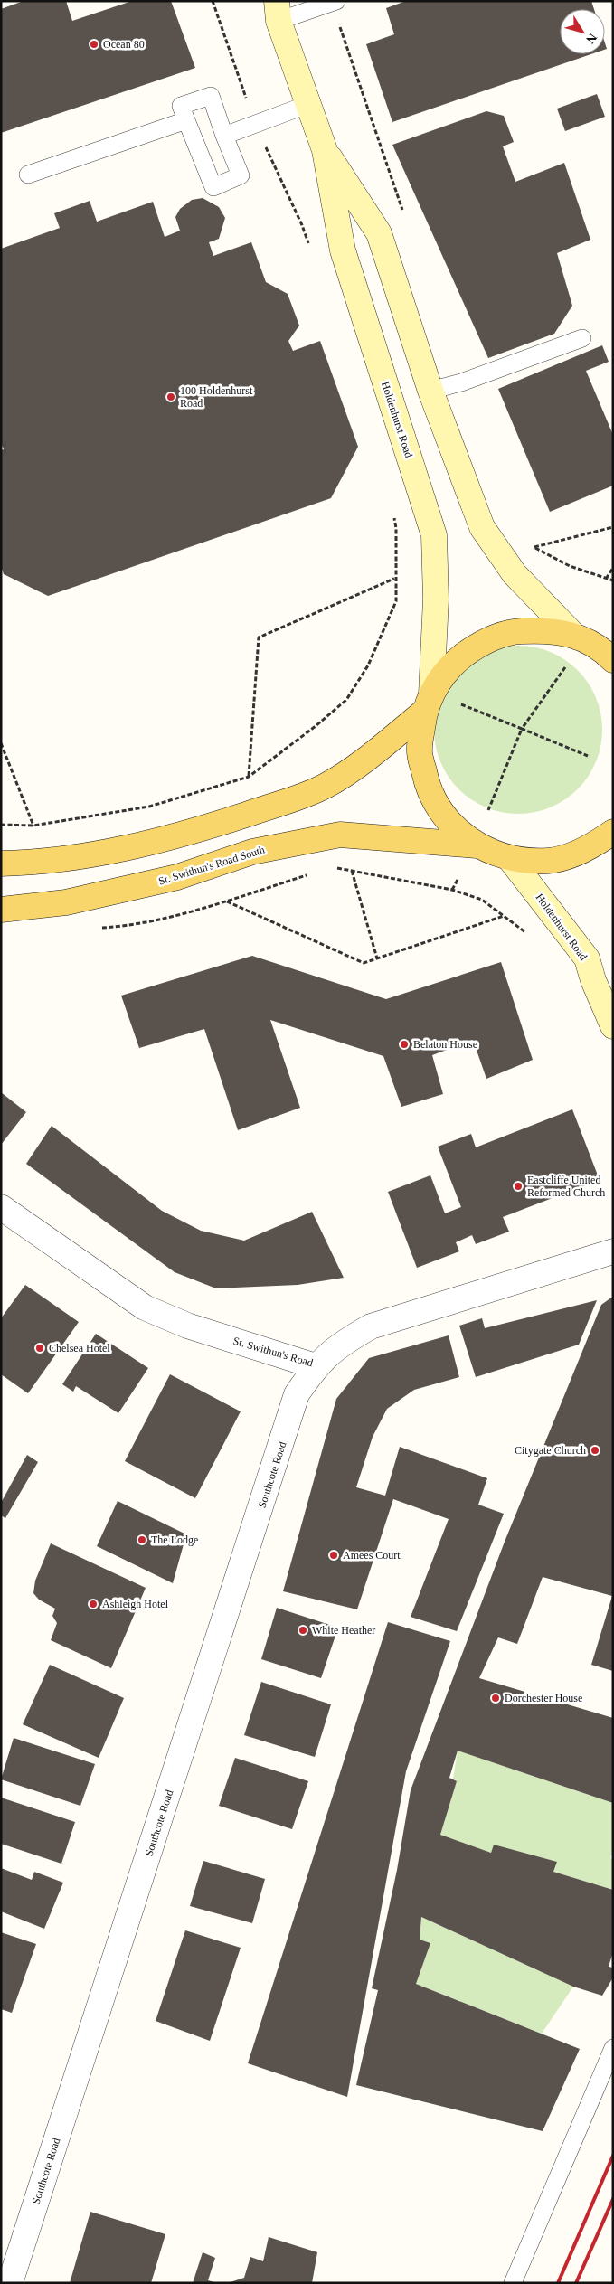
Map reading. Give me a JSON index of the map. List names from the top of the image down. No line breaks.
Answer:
{"streets":{"main road":["Holdenhurst Road","St. Swithun's Road South"],"street":["St. Swithun's Road","Southcote Road"]},"crossings":[["St. Swithun's Road","Southcote Road"]],"places":["Ocean 80","100 Holdenhurst Road","Belaton House","Eastcliffe United Reformed Church","Chelsea Hotel","Citygate Church","The Lodge","Amees Court","Ashleigh Hotel","White Heather","Dorchester House"],"north":"bottom right"}
